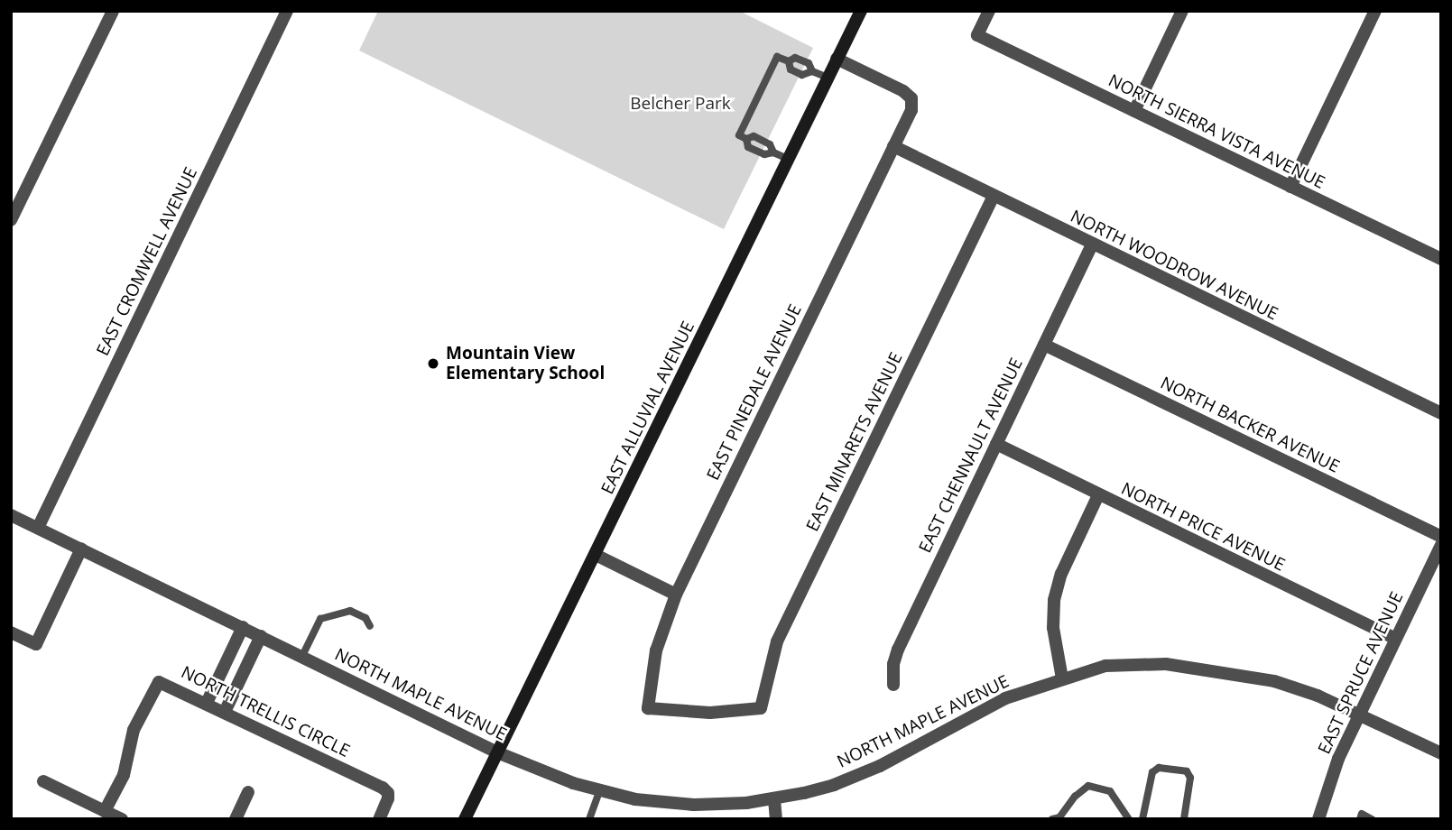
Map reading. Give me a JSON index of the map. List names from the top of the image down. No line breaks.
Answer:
{"streets":{"main road":["EAST ALLUVIAL AVENUE"],"street":["NORTH SIERRA VISTA AVENUE","EAST CROMWELL AVENUE","NORTH WOODROW AVENUE","EAST PINEDALE AVENUE","NORTH BACKER AVENUE","EAST MINARETS AVENUE","EAST CHENNAULT AVENUE","NORTH PRICE AVENUE","EAST SPRUCE AVENUE","NORTH MAPLE AVENUE","NORTH TRELLIS CIRCLE"]},"crossings":[["EAST CROMWELL AVENUE","NORTH MAPLE AVENUE"],["NORTH WOODROW AVENUE","EAST PINEDALE AVENUE"],["NORTH WOODROW AVENUE","EAST MINARETS AVENUE"],["NORTH WOODROW AVENUE","EAST CHENNAULT AVENUE"],["EAST PINEDALE AVENUE","EAST ALLUVIAL AVENUE"],["EAST PINEDALE AVENUE","EAST MINARETS AVENUE"],["EAST ALLUVIAL AVENUE","NORTH MAPLE AVENUE"],["NORTH BACKER AVENUE","EAST CHENNAULT AVENUE"],["EAST CHENNAULT AVENUE","NORTH PRICE AVENUE"],["NORTH PRICE AVENUE","EAST SPRUCE AVENUE"],["EAST SPRUCE AVENUE","NORTH MAPLE AVENUE"]],"parks":["Belcher Park"],"places":["Mountain View Elementary School"]}
